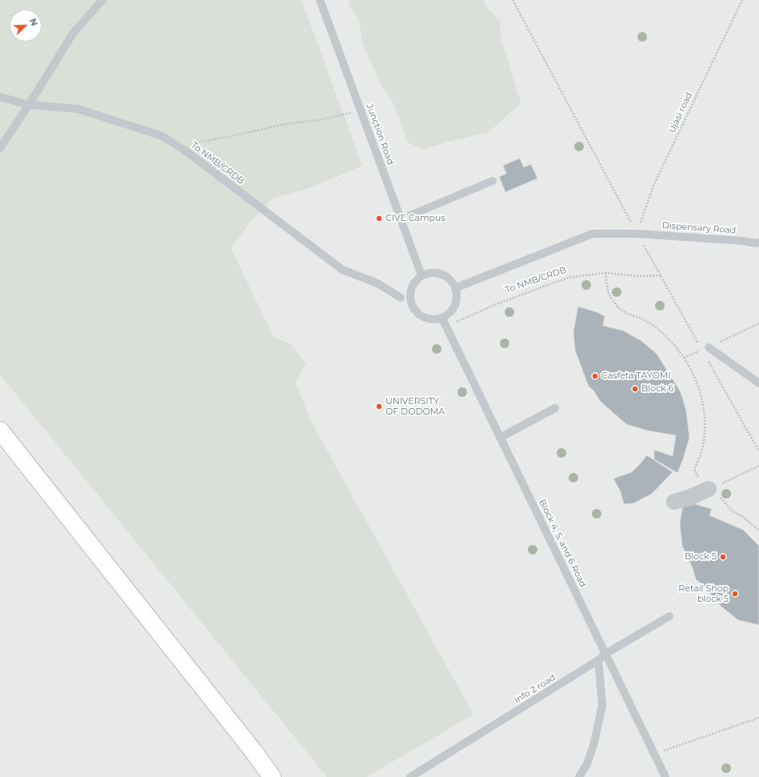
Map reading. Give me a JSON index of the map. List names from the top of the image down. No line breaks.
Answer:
{"streets":{"lane":["Junction Road","To NMB/CRDB","Dispensary Road","Block 4, 5, and 6 Road","info 2 road"],"path":["Ujasi road"]},"crossings":[["Ujasi road","Dispensary Road"],["Junction Road","To NMB/CRDB"],["Junction Road","Block 4, 5, and 6 Road"],["To NMB/CRDB","Block 4, 5, and 6 Road"],["Block 4, 5, and 6 Road","info 2 road"]],"places":["CIVE Campus","Casfeta TAYOMI","Block 6","UNIVERSITY OF DODOMA","Block 5","Retail Shop block 5"],"north":"top right"}
